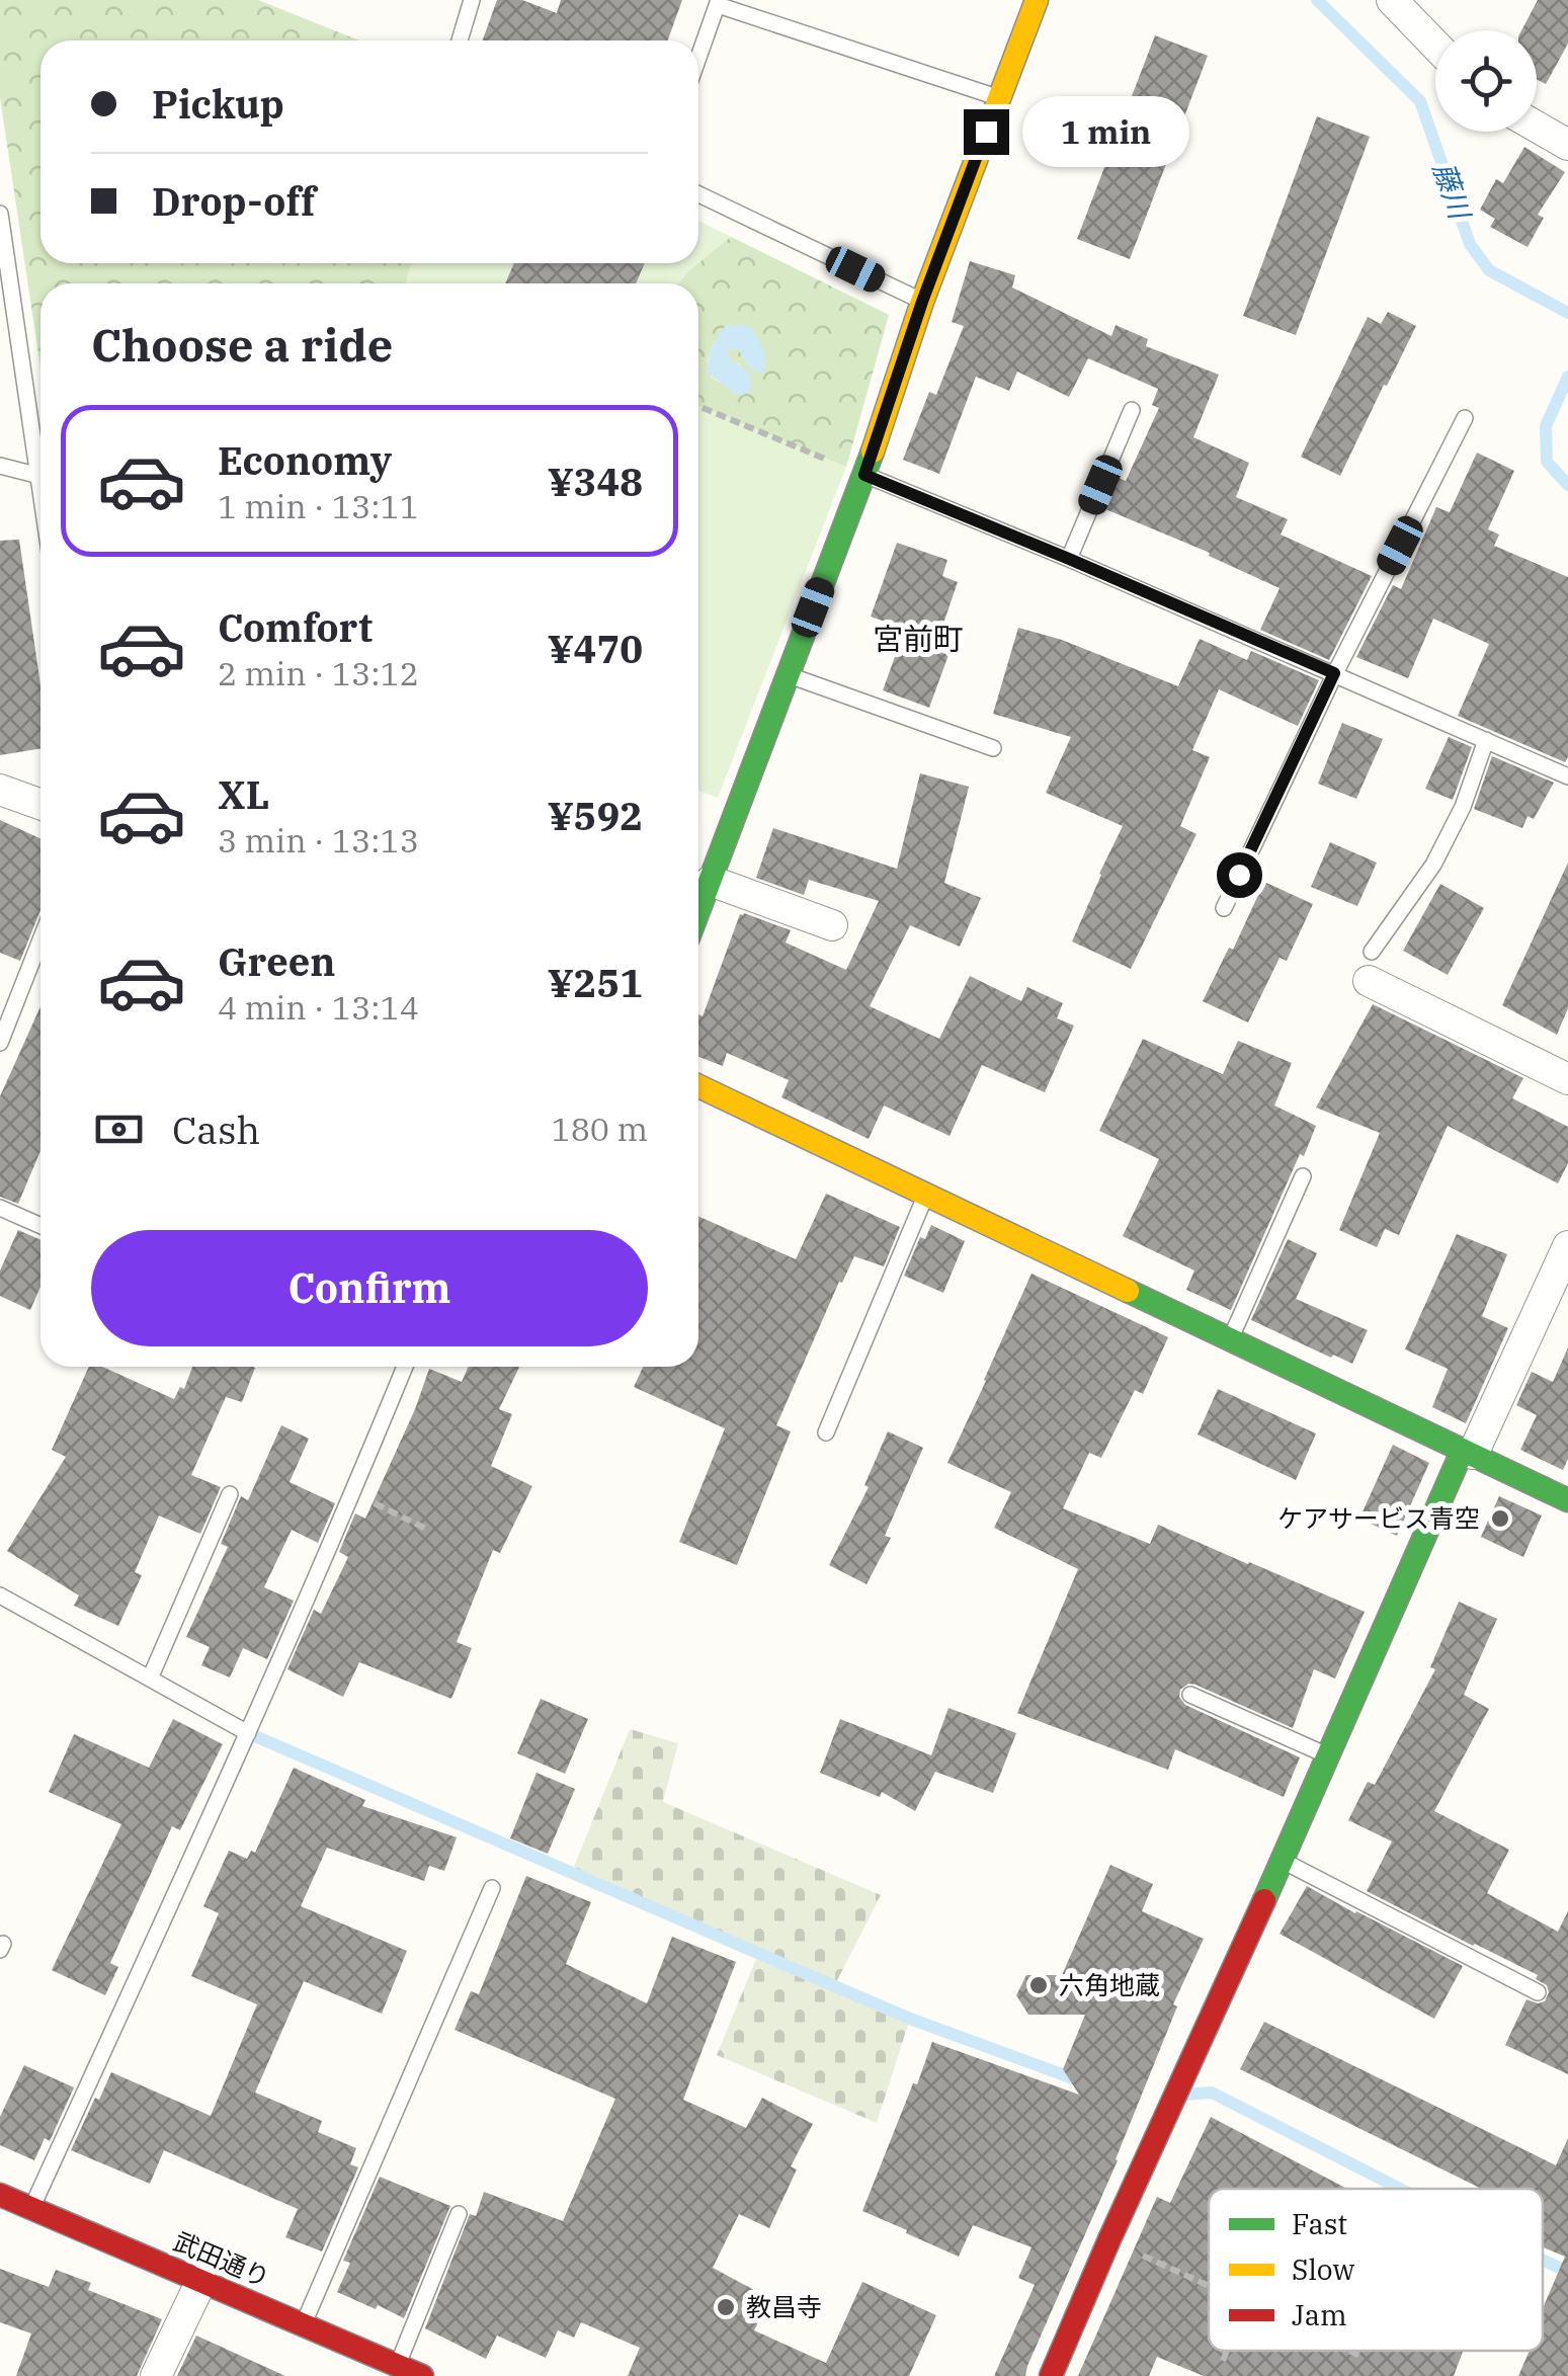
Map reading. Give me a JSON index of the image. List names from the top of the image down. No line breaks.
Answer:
{"streets":{"street":["武田通り"]},"districts":["宮前町"],"water":["藤川"],"places":["ケアサービス青空","六角地蔵","教昌寺"],"legend":["Fast","Slow","Jam"],"page":{"banner":["Pickup","Drop-off"],"bubble":"1 min","heading":"Choose a ride","list":[{"name":"Economy","note":"1 min · 13:11","value":"¥348"},{"name":"Comfort","note":"2 min · 13:12","value":"¥470"},{"name":"XL","note":"3 min · 13:13","value":"¥592"},{"name":"Green","note":"4 min · 13:14","value":"¥251"}],"pay":["Cash","180 m"],"buttons":"Confirm"}}
